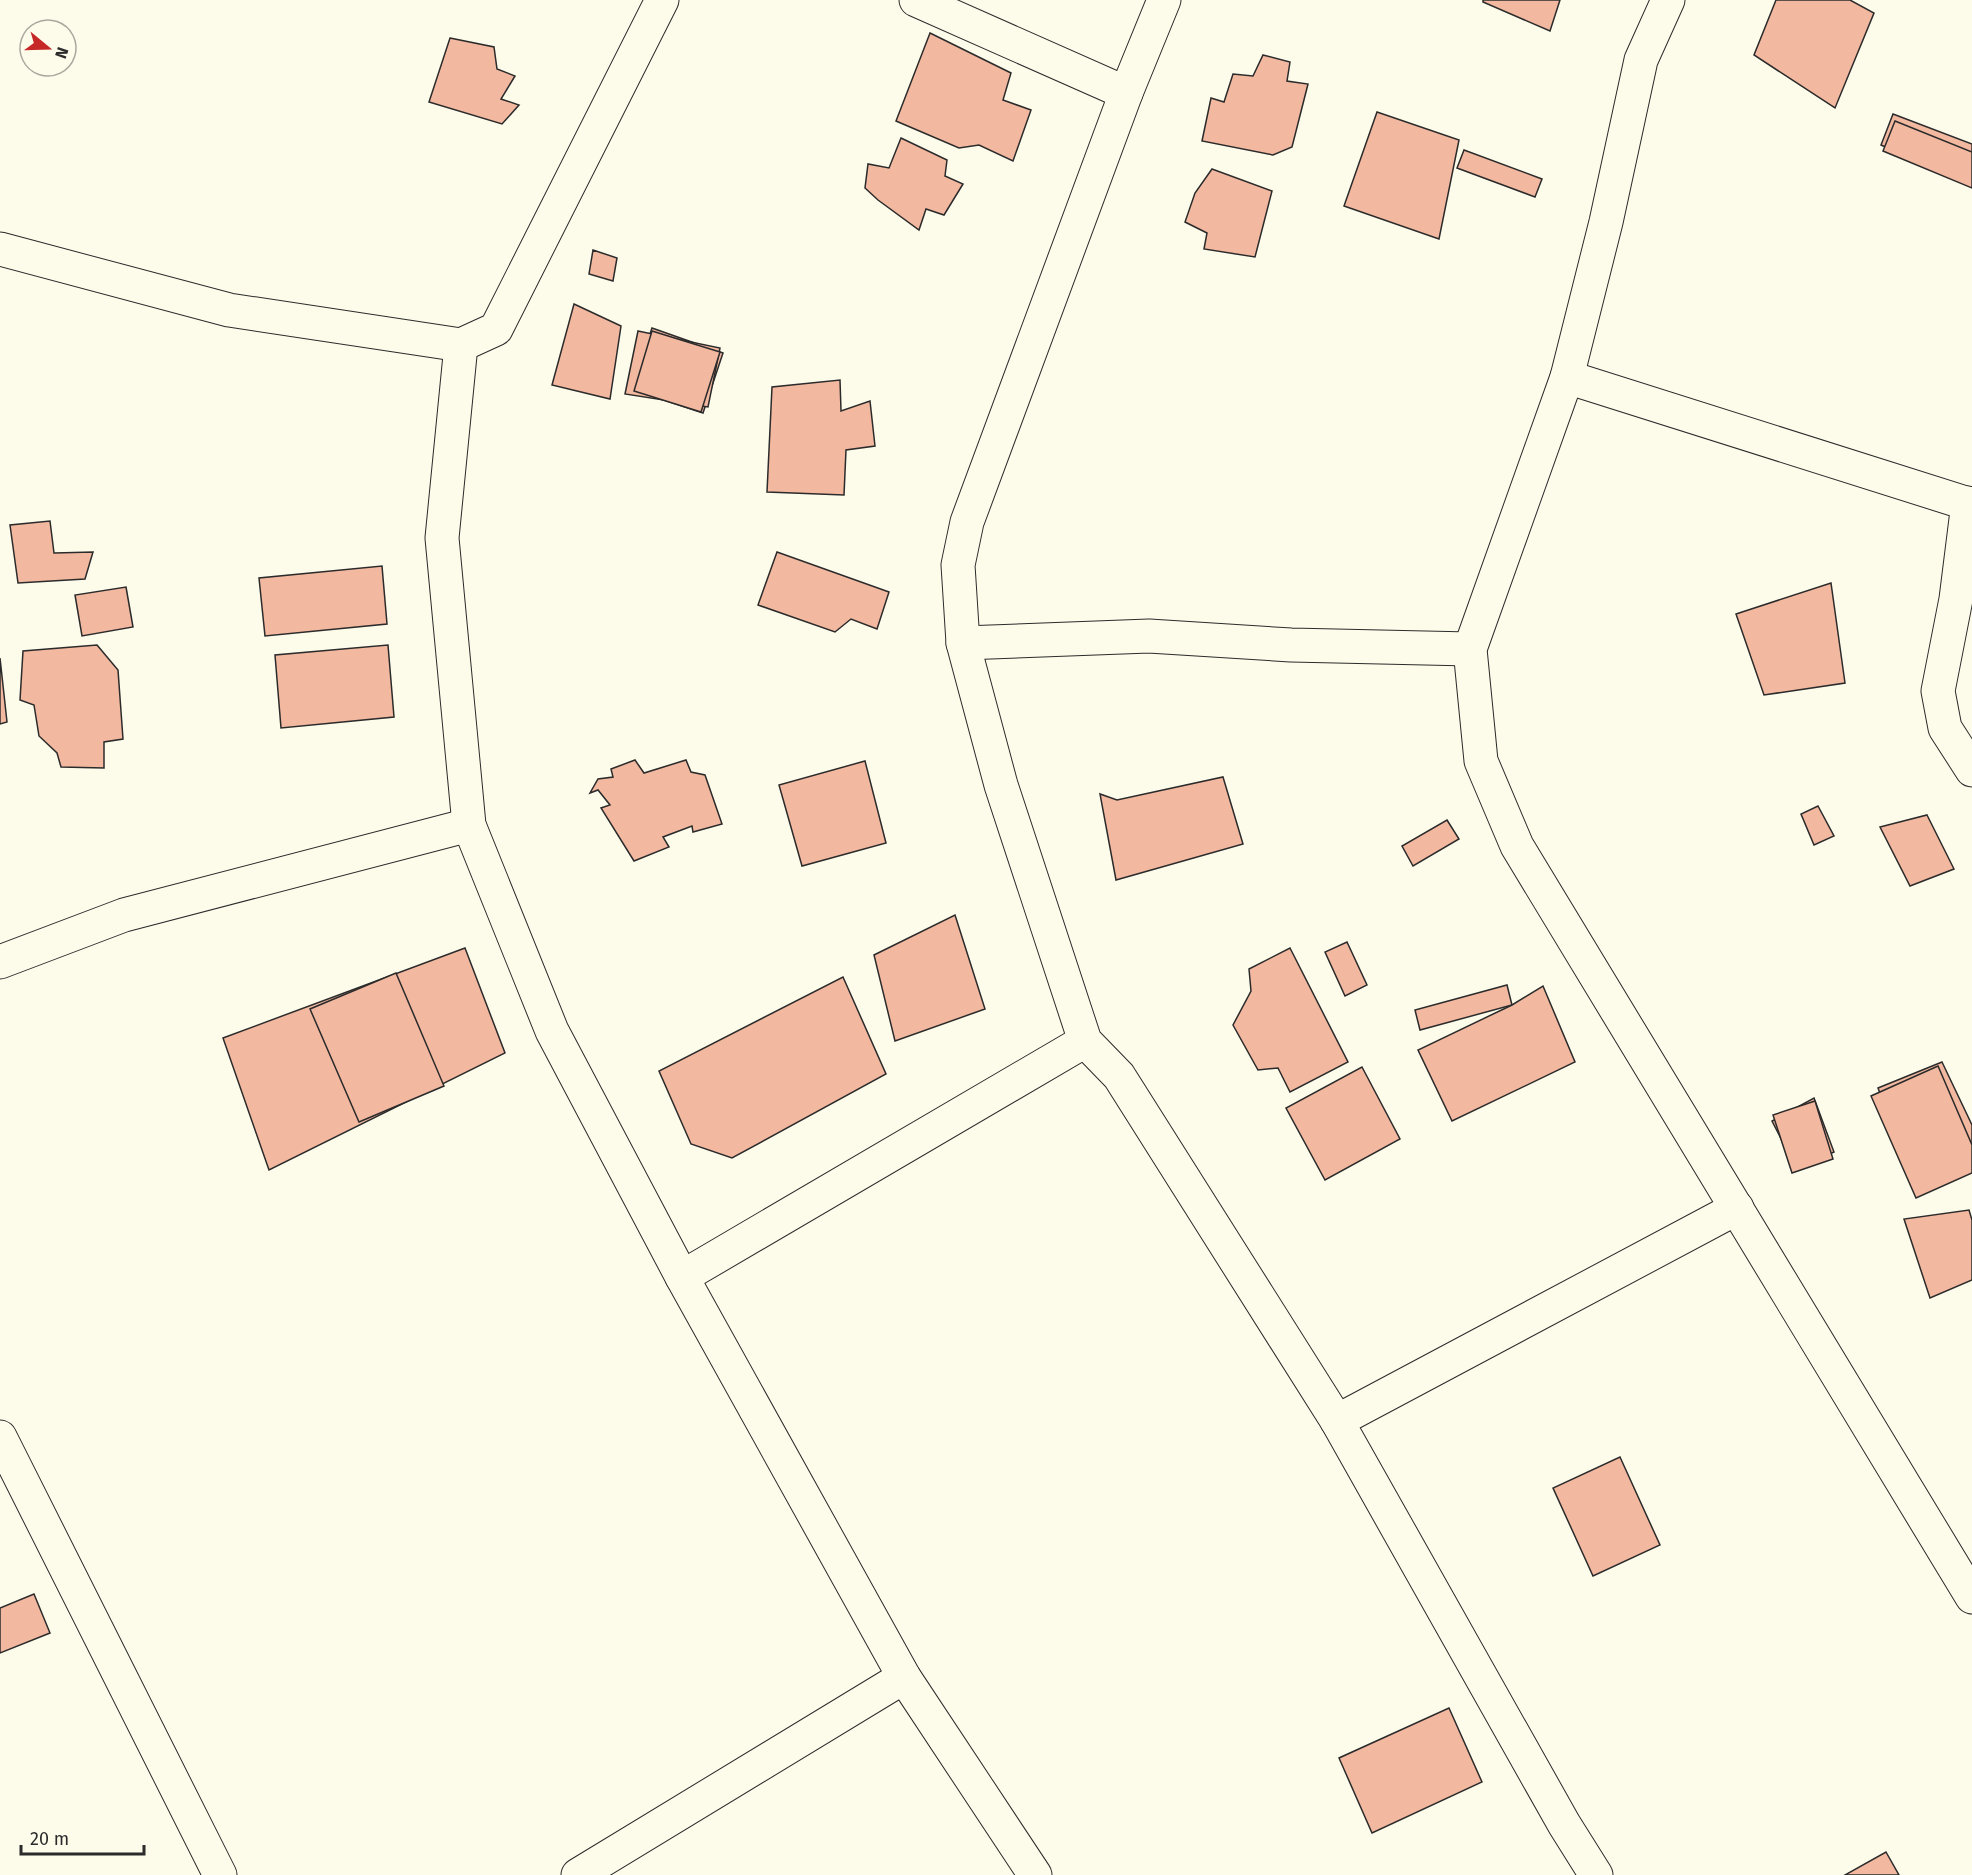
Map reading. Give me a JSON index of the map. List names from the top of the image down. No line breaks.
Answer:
{"scale_bar":"20 m","north":"right"}
